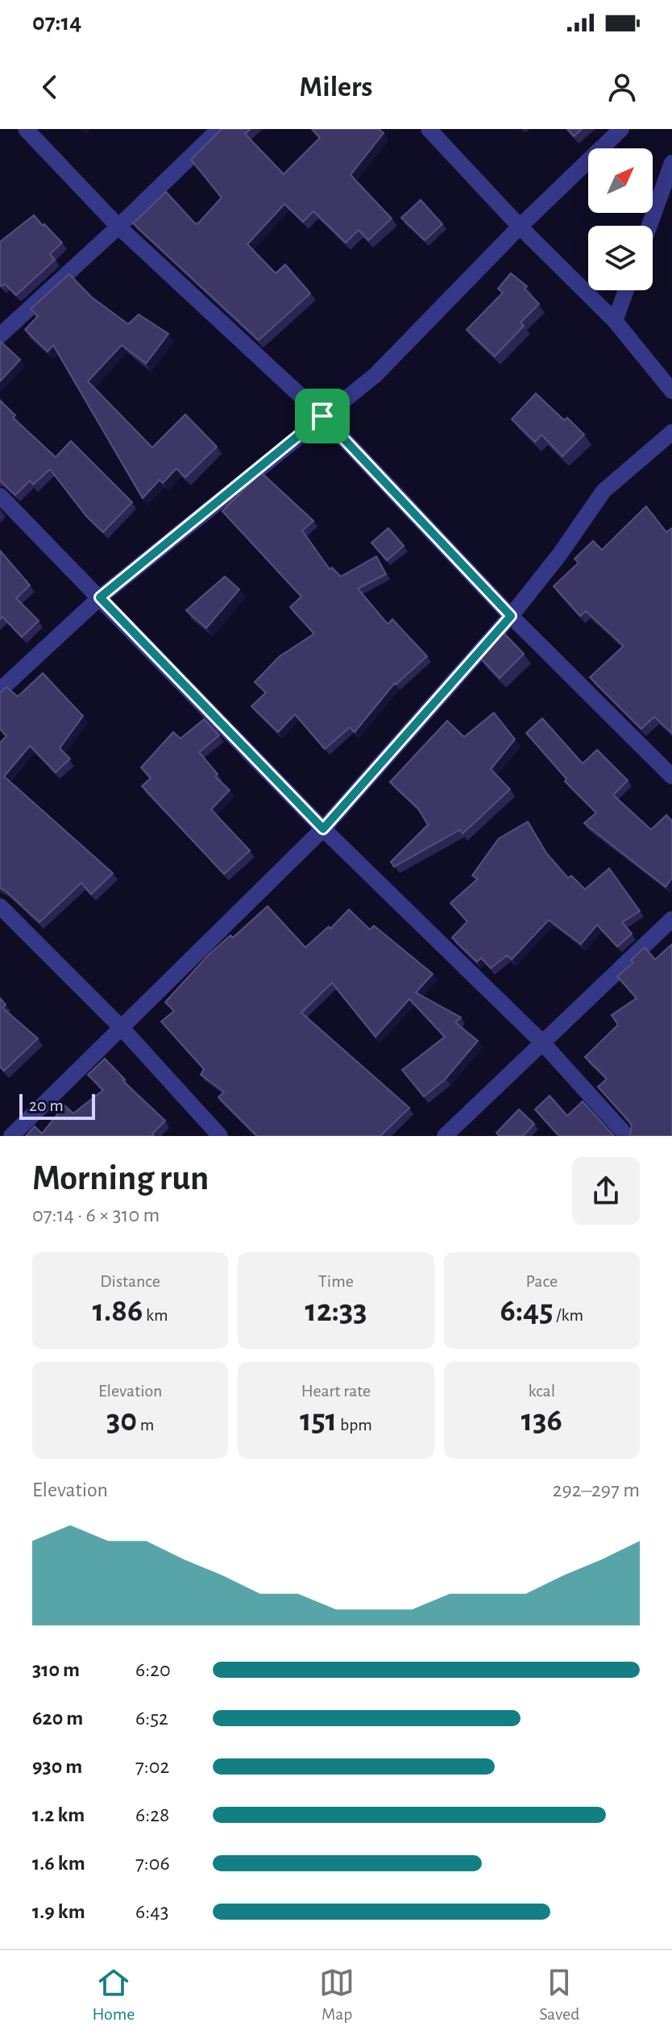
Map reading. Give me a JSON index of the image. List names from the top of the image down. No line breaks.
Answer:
{"scale_bar":"20 m","north":"top right","page":{"status":"07:14","header":"Milers","scale":"20 m","heading":["Morning run","07:14 · 6 × 310 m"],"stats":[["Distance","1.86 km"],["Time","12:33"],["Pace","6:45 /km"],["Elevation","30 m"],["Heart rate","151 bpm"],["kcal","136"]],"chart":["Elevation","292–297 m"],"list":[{"name":"310 m","note":"6:20"},{"name":"620 m","note":"6:52"},{"name":"930 m","note":"7:02"},{"name":"1.2 km","note":"6:28"},{"name":"1.6 km","note":"7:06"},{"name":"1.9 km","note":"6:43"}],"tabs":["Home","Map","Saved"]}}
